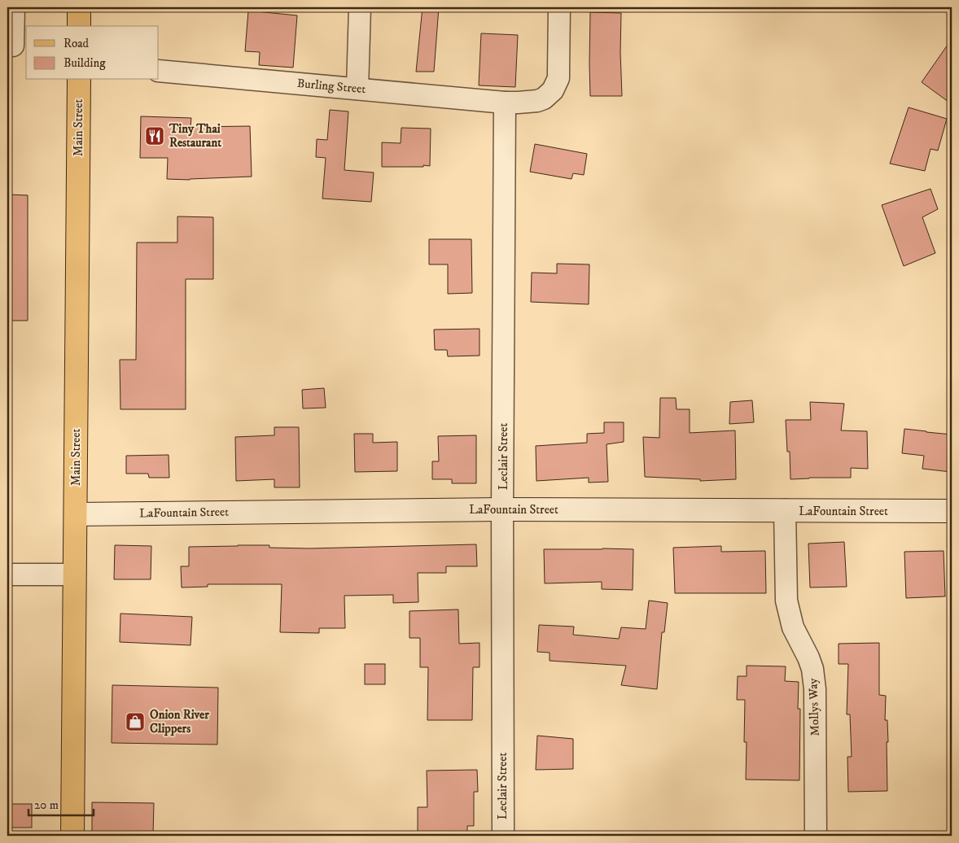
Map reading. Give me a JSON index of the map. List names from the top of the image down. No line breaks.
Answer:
{"streets":{"main road":["Main Street"],"street":["Burling Street","Leclair Street","LaFountain Street","Mollys Way"]},"crossings":[["Burling Street","Leclair Street"],["Main Street","LaFountain Street"],["Leclair Street","LaFountain Street"],["LaFountain Street","Mollys Way"]],"places":{"restaurant":["Tiny Thai Restaurant"],"shop":["Onion River Clippers"]},"legend":["Road","Building"],"scale_bar":"20 m"}
